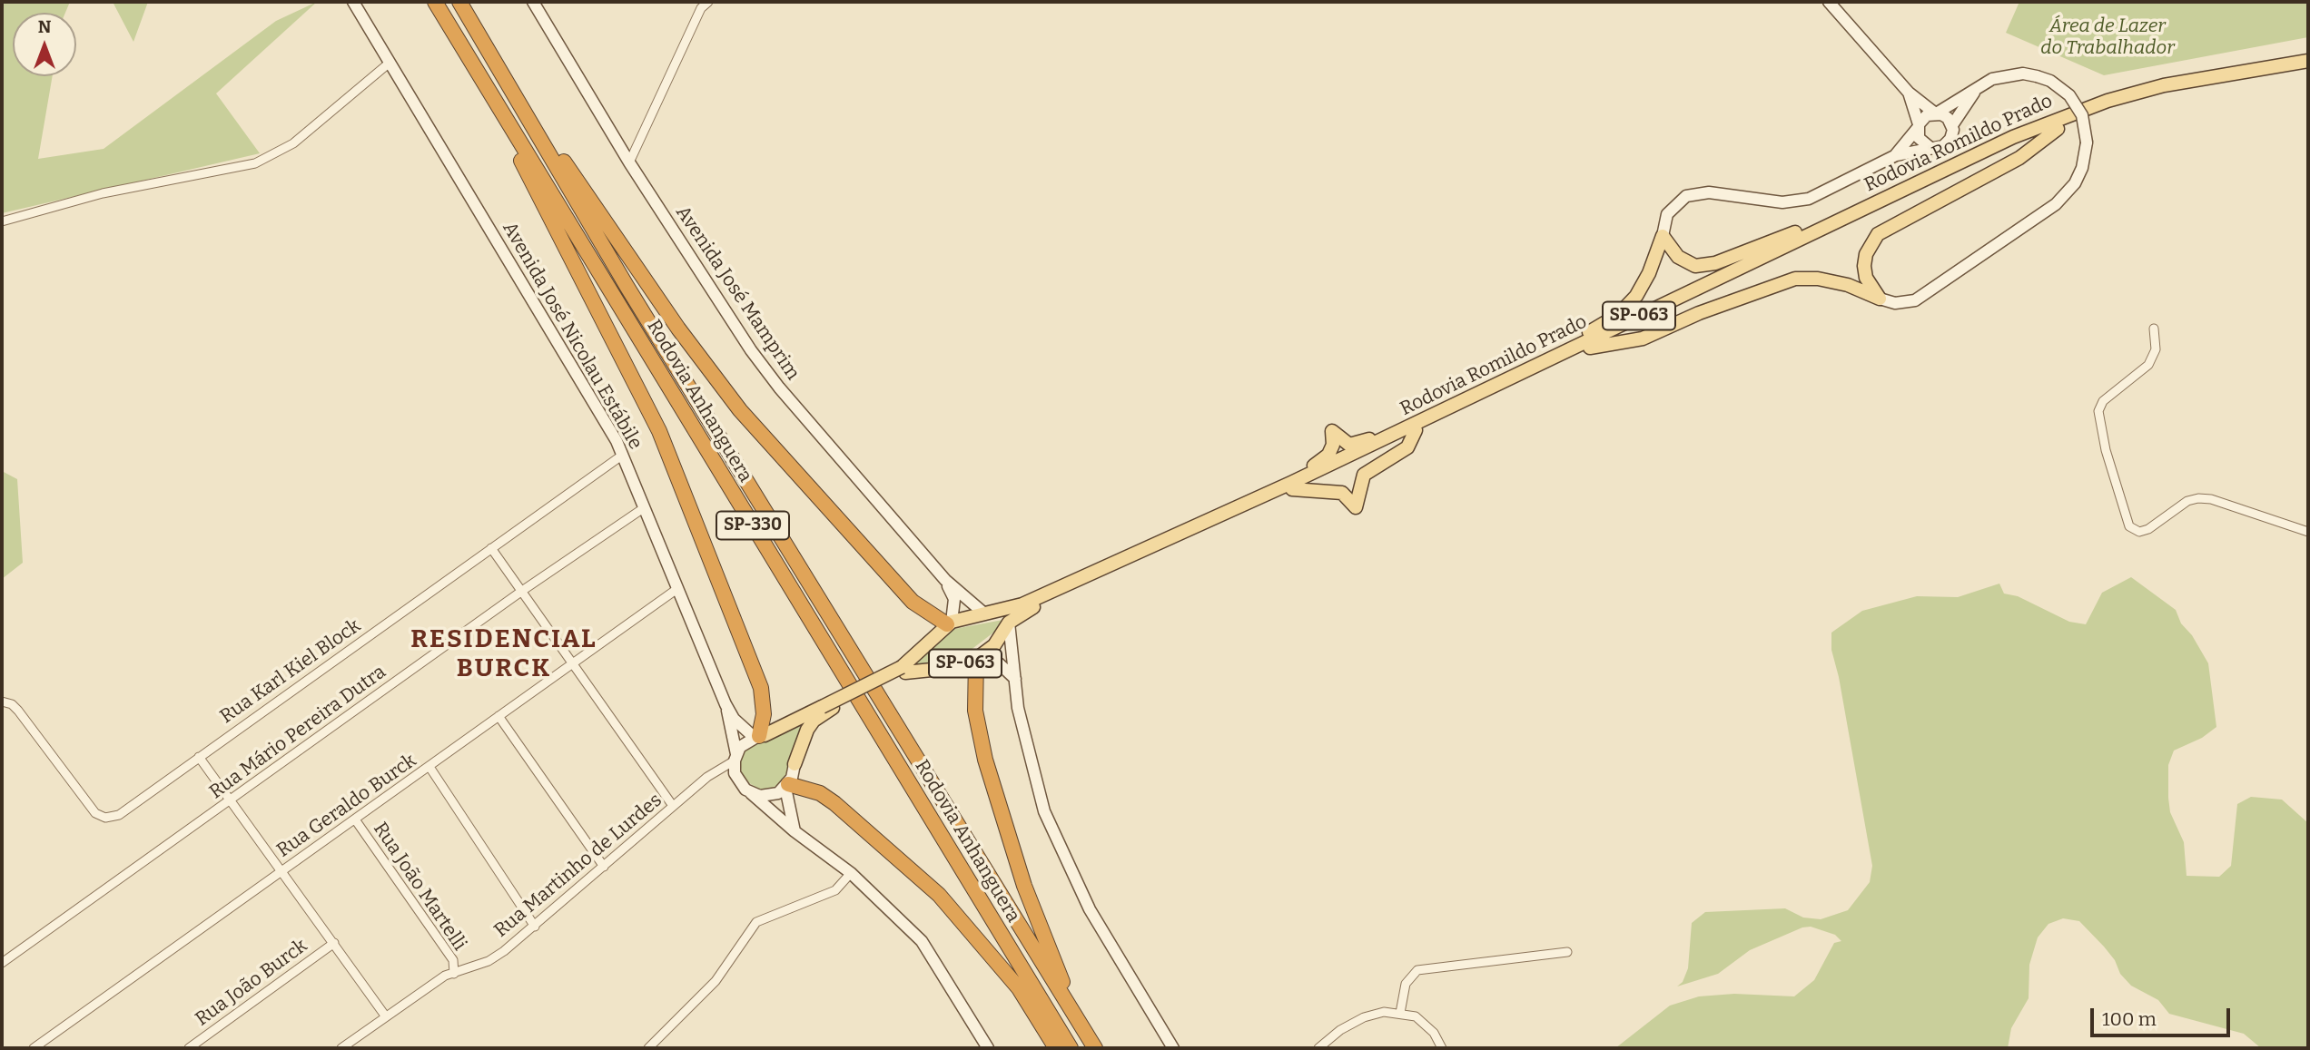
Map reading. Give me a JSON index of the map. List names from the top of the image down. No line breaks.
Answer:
{"streets":{"highway":["Rodovia Anhanguera","SP-330"],"main road":["Rodovia Romildo Prado","Avenida José Mamprim","SP-063","Avenida José Nicolau Estábile"],"street":["Rua Karl Kiel Block","Rua Mário Pereira Dutra","Rua Geraldo Burck","Rua Martinho de Lurdes","Rua João Martelli","Rua João Burck"]},"crossings":[["Rodovia Romildo Prado","Avenida José Mamprim"],["Rodovia Romildo Prado","SP-063"],["Avenida José Mamprim","SP-063"],["SP-063","Avenida José Nicolau Estábile"],["Avenida José Nicolau Estábile","Rua Karl Kiel Block"],["Avenida José Nicolau Estábile","Rua Mário Pereira Dutra"],["Avenida José Nicolau Estábile","Rua Geraldo Burck"],["Avenida José Nicolau Estábile","Rua Martinho de Lurdes"],["Rua Geraldo Burck","Rua João Martelli"],["Rua Martinho de Lurdes","Rua João Martelli"]],"districts":["RESIDENCIAL BURCK"],"parks":["Área de Lazer do Trabalhador"],"scale_bar":"100 m","north":"top"}
